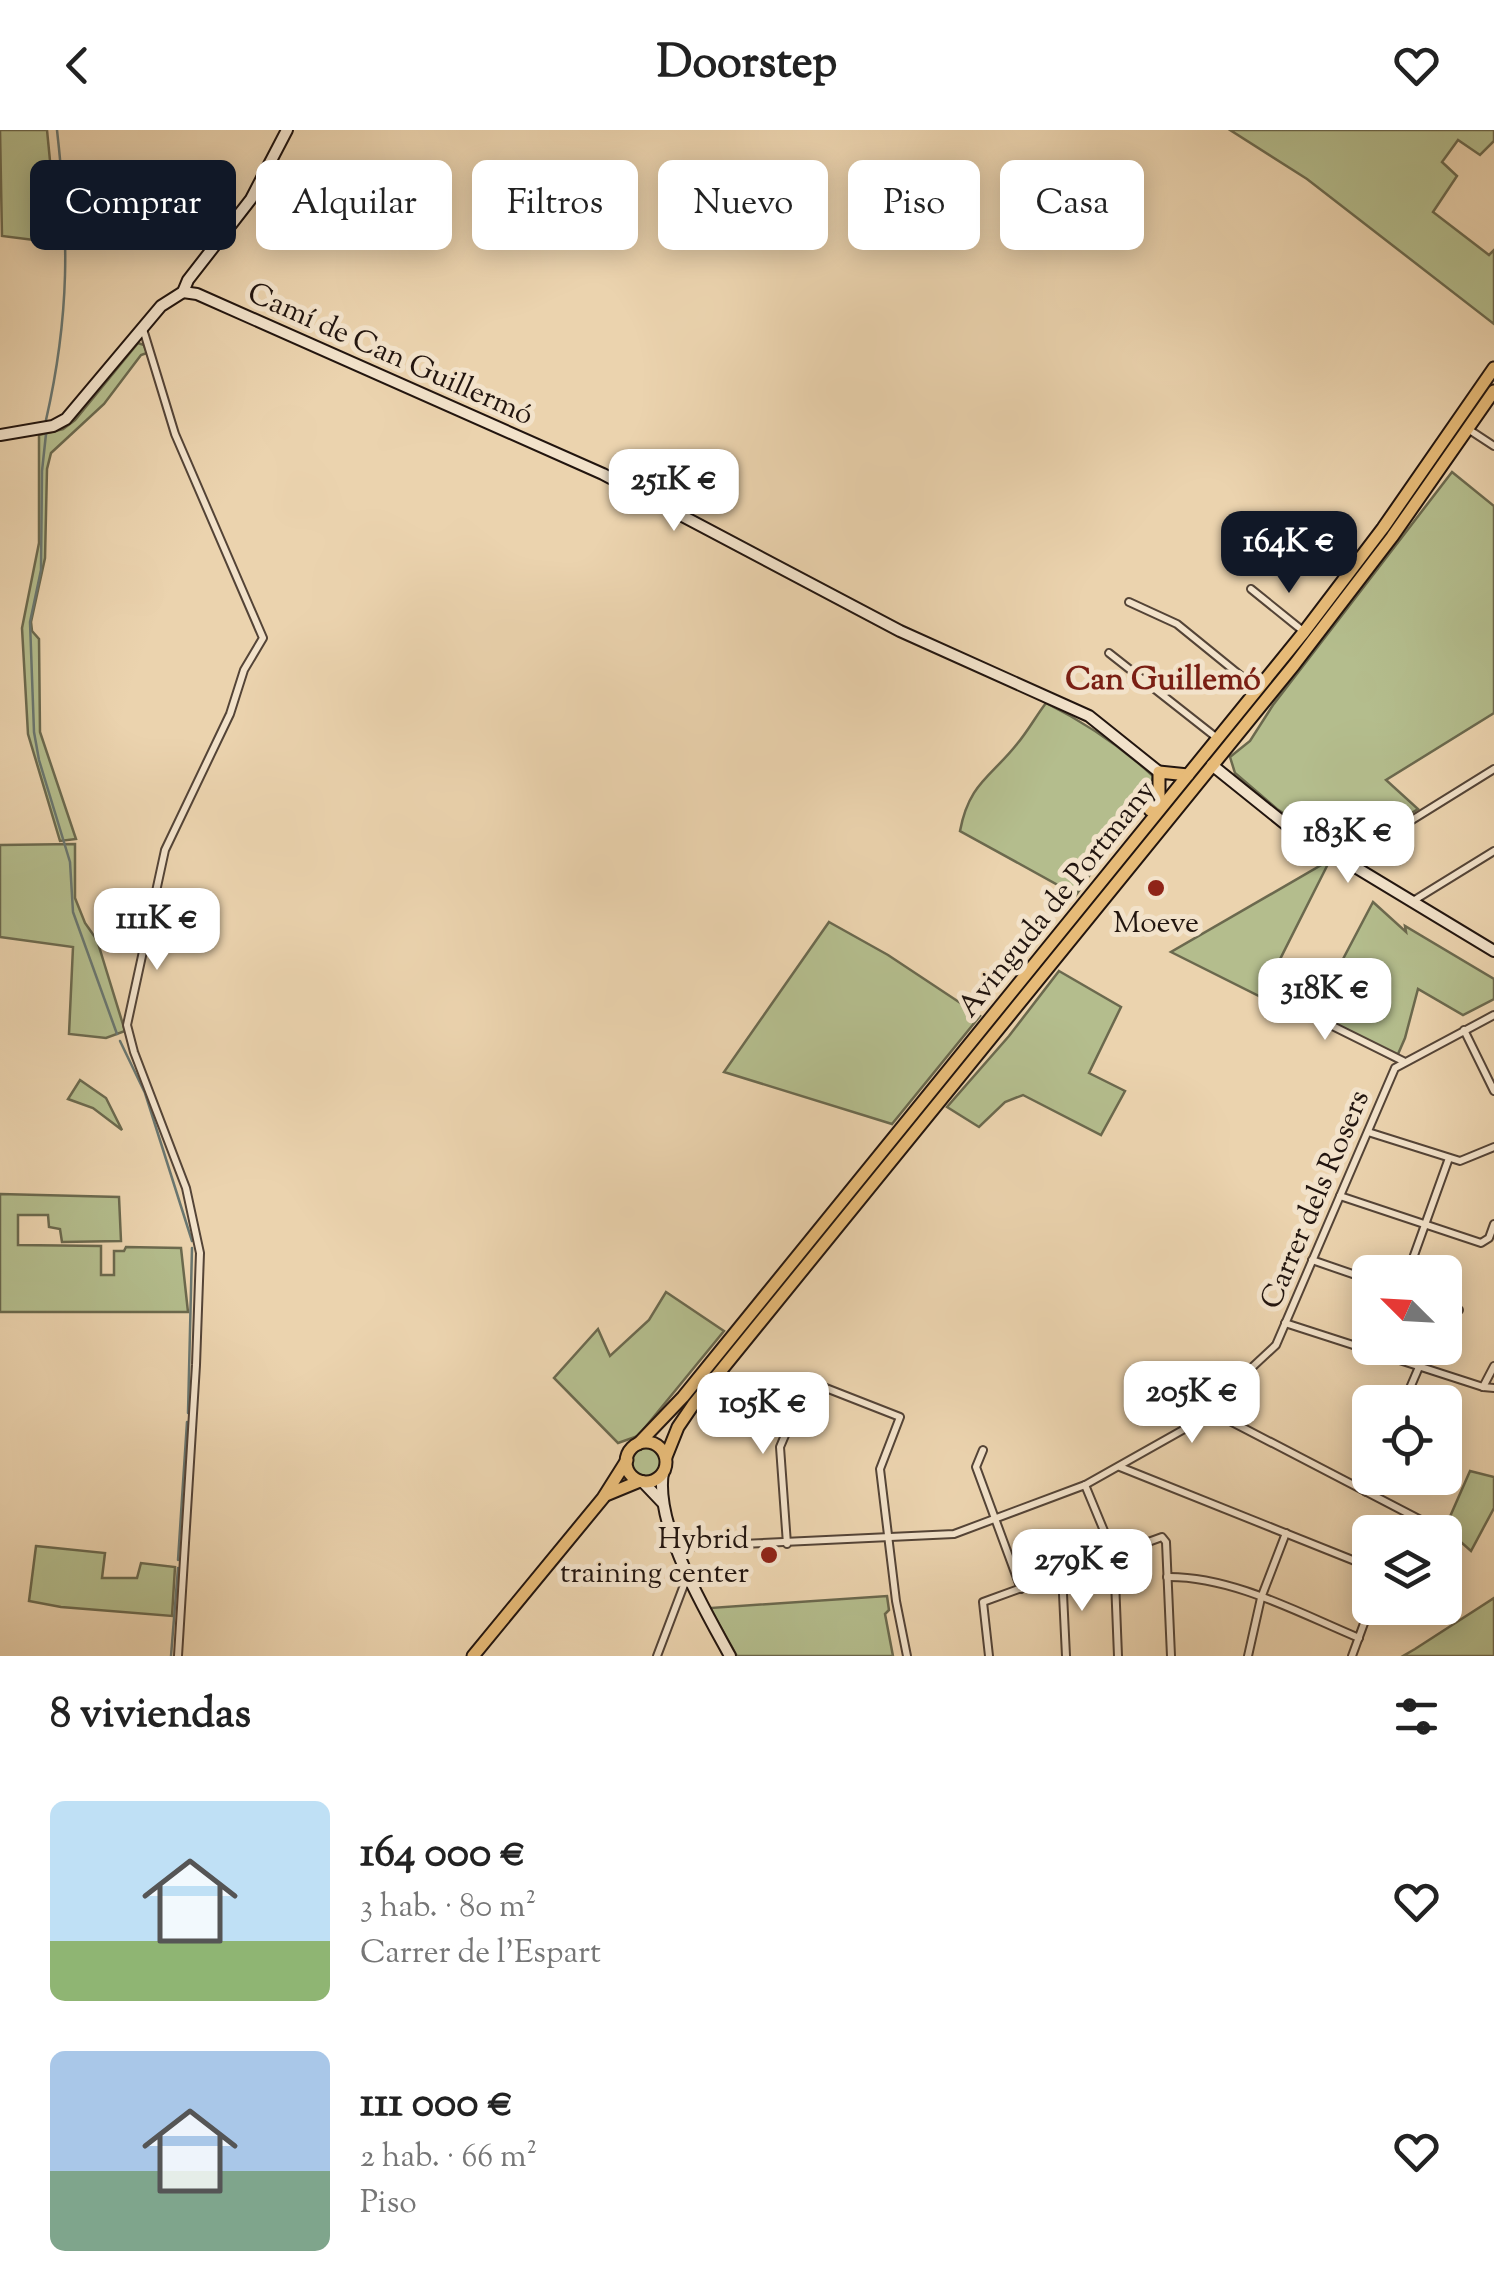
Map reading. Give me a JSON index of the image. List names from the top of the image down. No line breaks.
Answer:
{"streets":{"main road":["Avinguda de Portmany"],"street":["Camí de Can Guillermó","Carrer dels Rosers"]},"districts":["Can Guillemó"],"places":["Moeve","Hybrid training center"],"north":"top left","page":{"header":"Doorstep","chip":["Comprar","Alquilar","Filtros","Nuevo","Piso","Casa"],"price":["251K €","164K €","183K €","111K €","318K €","205K €","105K €","279K €"],"heading":"8 viviendas","list":[{"name":"164 000 €","note":"3 hab. · 80 m² · Carrer de l'Espart"},{"name":"111 000 €","note":"2 hab. · 66 m² · Piso"}]}}
